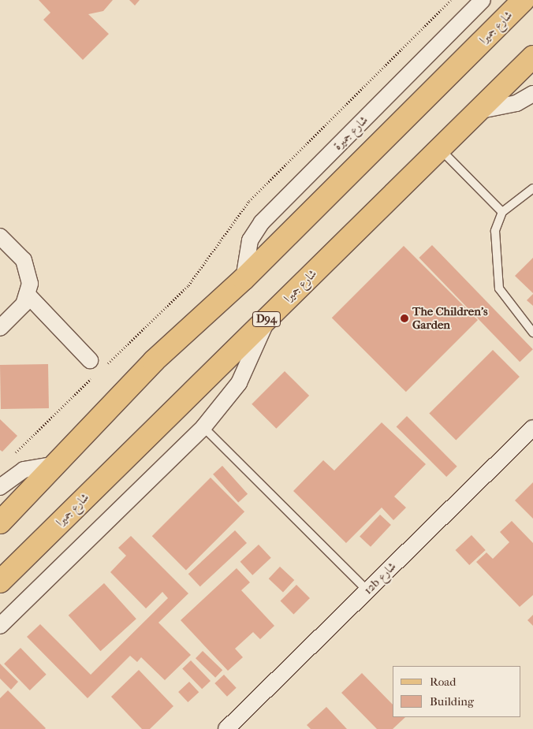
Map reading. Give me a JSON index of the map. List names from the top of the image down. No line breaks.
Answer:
{"streets":{"main road":["شارع جميرا","D94"],"street":["شارع جميرة","12b شارع"]},"crossings":[["شارع جميرا","شارع جميرة"]],"places":["The Children's Garden"],"legend":["Road","Building"]}
